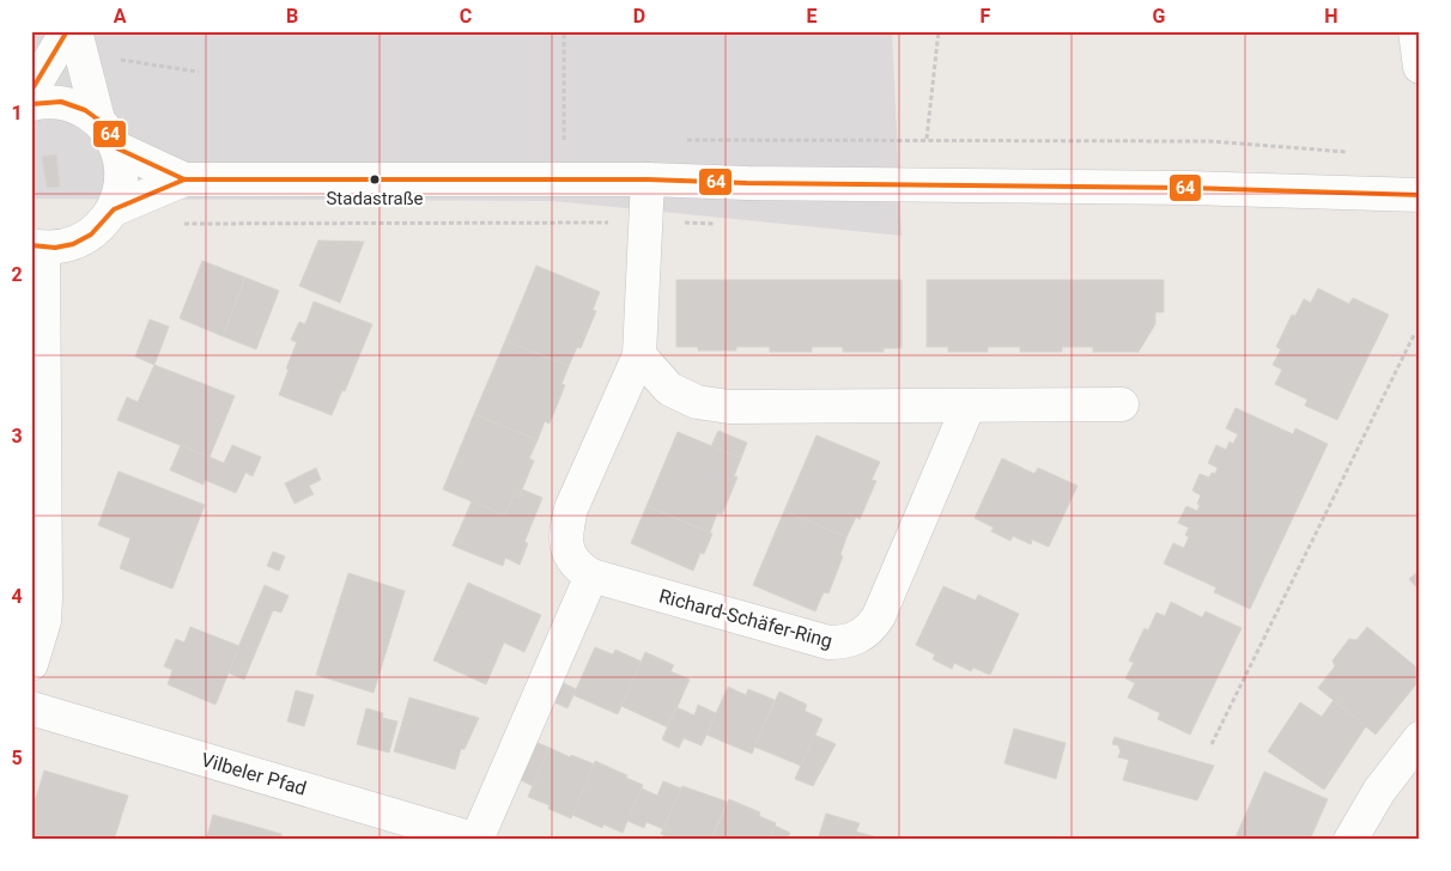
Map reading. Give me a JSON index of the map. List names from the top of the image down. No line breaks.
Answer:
{"streets":{"street":["Richard-Schäfer-Ring","Vilbeler Pfad"]},"places":["Stadastraße"],"lines":["transit line 64"],"grid":{"columns":["A","B","C","D","E","F","G","H"],"rows":["1","2","3","4","5"]}}
